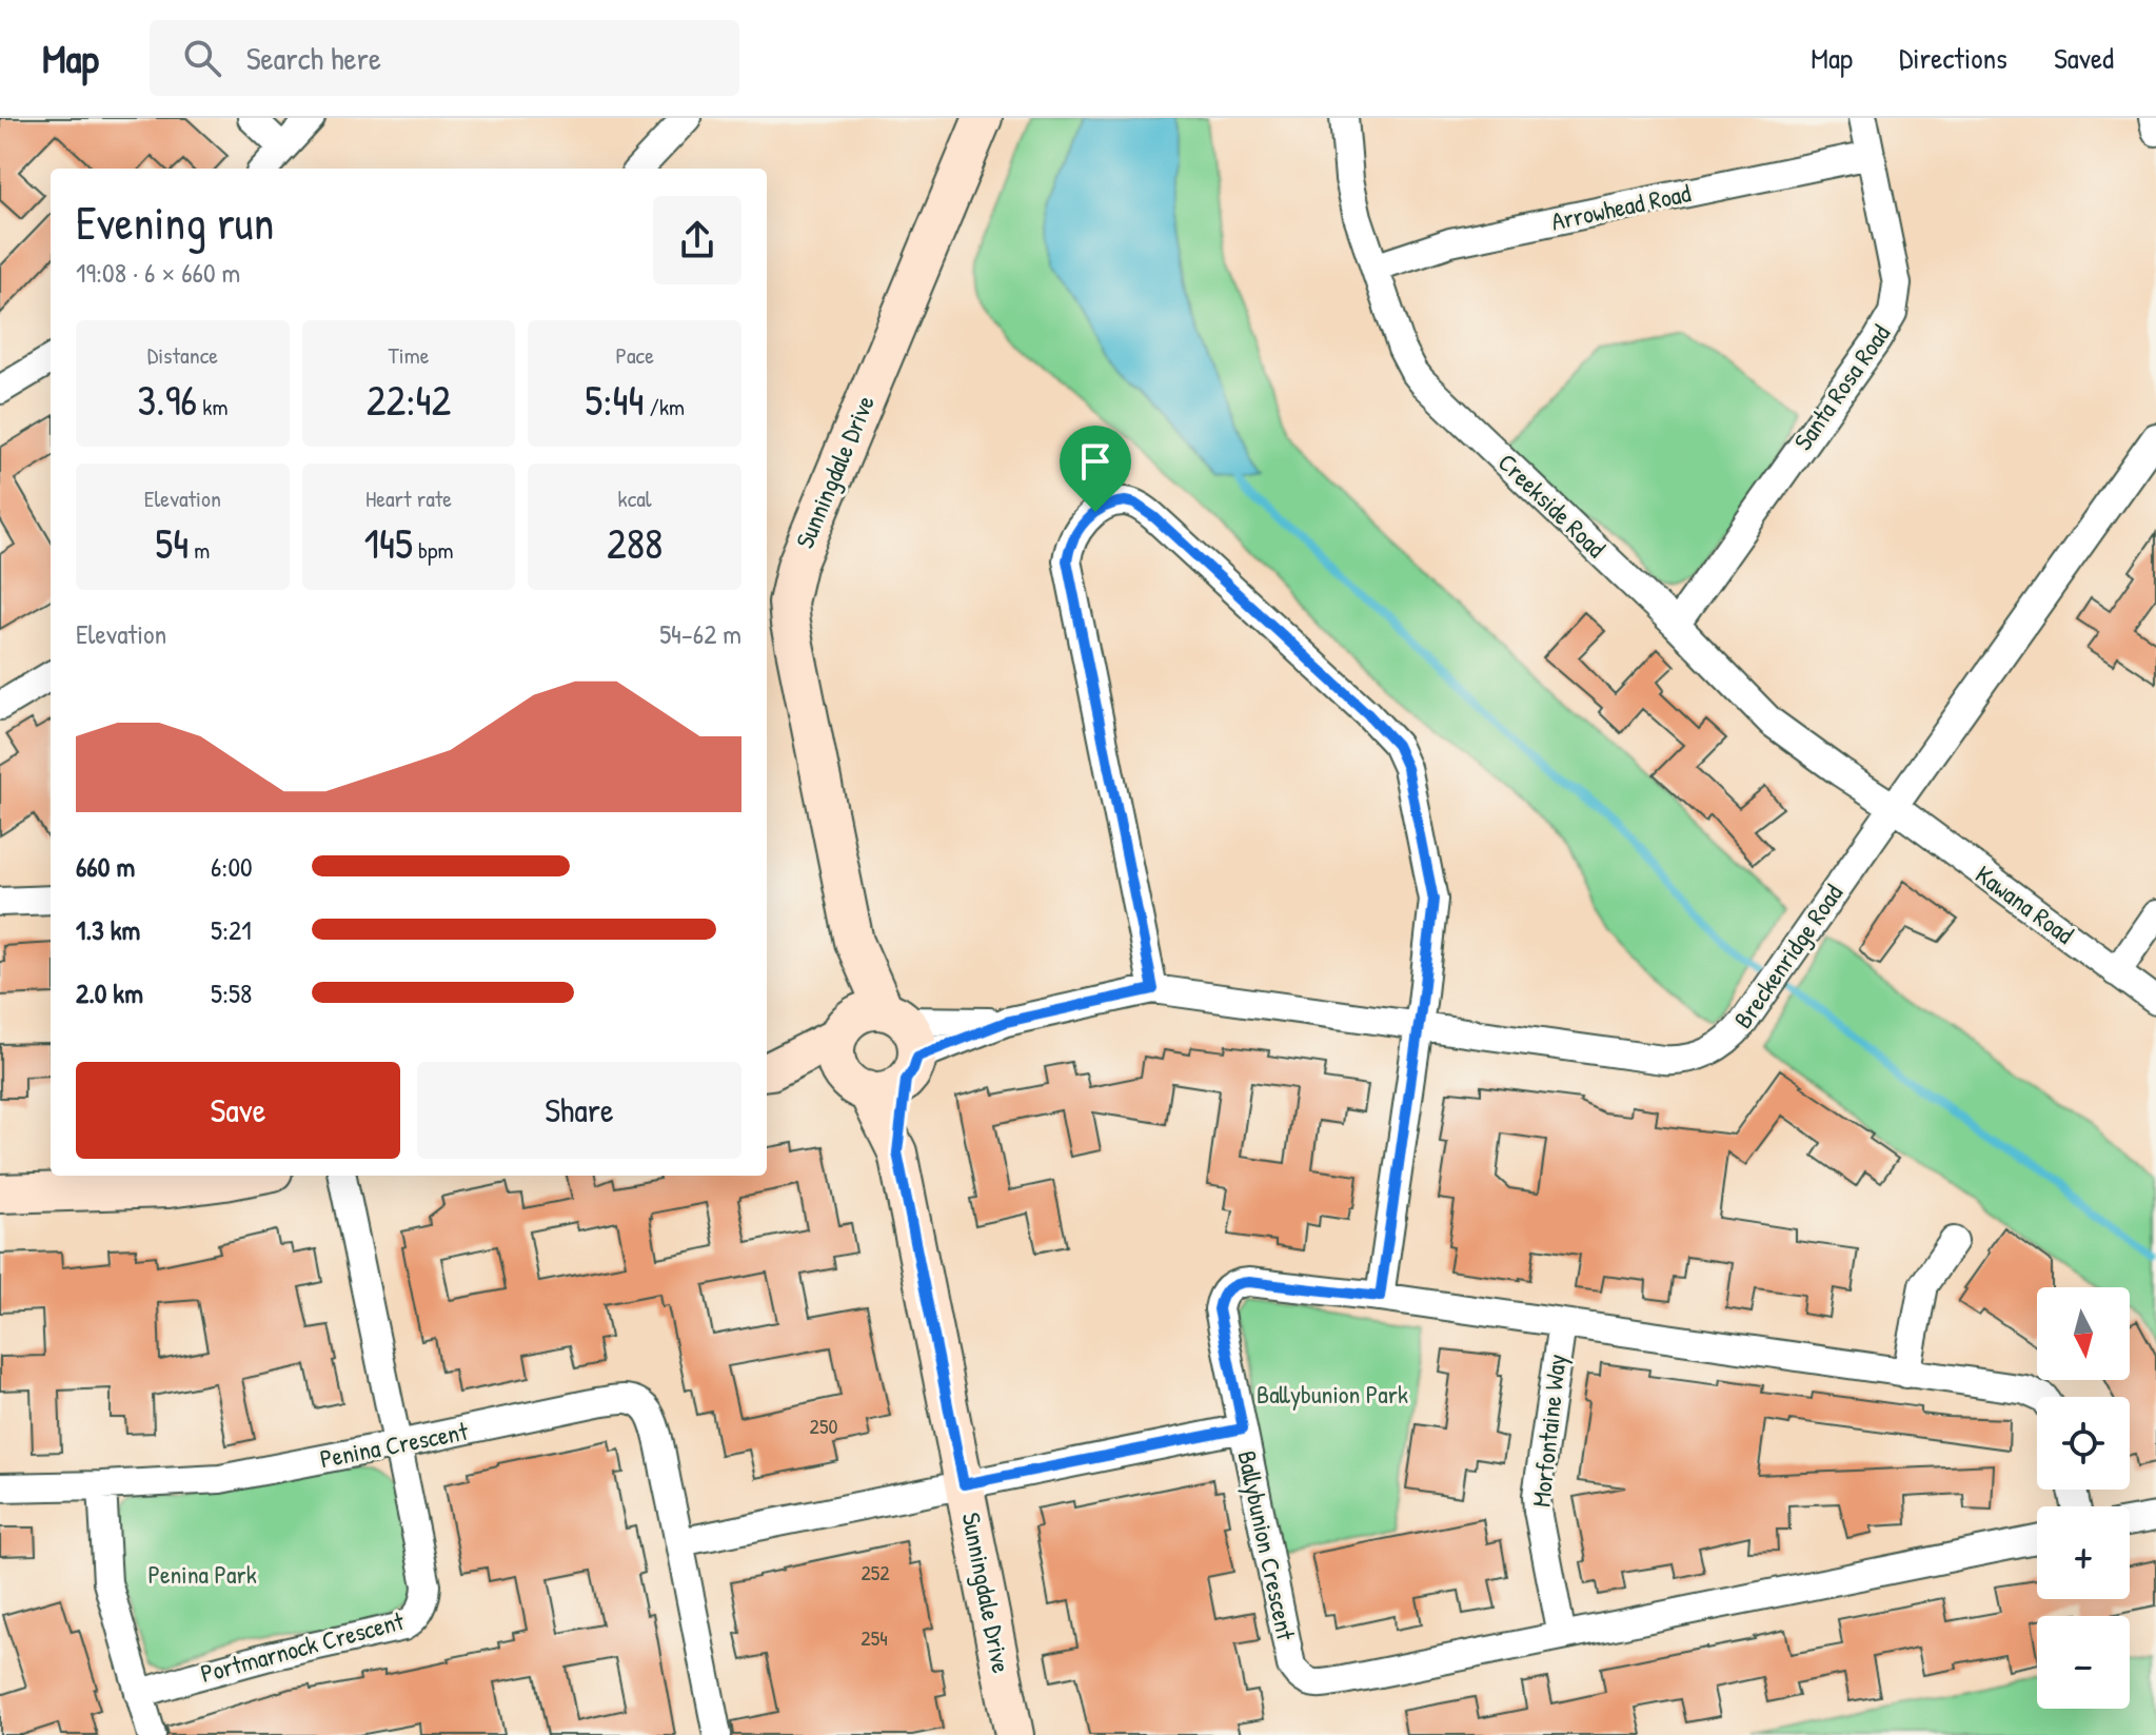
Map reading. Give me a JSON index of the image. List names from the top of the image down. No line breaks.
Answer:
{"streets":{"street":["Arrowhead Road","Santa Rosa Road","Sunningdale Drive","Creekside Road","Kawana Road","Breckenridge Road","Morfontaine Way","Penina Crescent","Ballybunion Crescent","Portmarnock Crescent"]},"crossings":[["Arrowhead Road","Santa Rosa Road"],["Arrowhead Road","Creekside Road"],["Santa Rosa Road","Creekside Road"],["Sunningdale Drive","Breckenridge Road"],["Creekside Road","Kawana Road"],["Creekside Road","Breckenridge Road"],["Kawana Road","Breckenridge Road"],["Morfontaine Way","Ballybunion Crescent"],["Penina Crescent","Portmarnock Crescent"]],"parks":["Ballybunion Park","Penina Park"],"house_numbers":["250","252","254"],"north":"bottom","page":{"header":"Map","search":"Search here","nav":["Map","Directions","Saved"],"heading":["Evening run","19:08 · 6 × 660 m"],"stats":[["Distance","3.96 km"],["Time","22:42"],["Pace","5:44 /km"],["Elevation","54 m"],["Heart rate","145 bpm"],["kcal","288"]],"chart":["Elevation","54–62 m"],"list":[{"name":"660 m","note":"6:00"},{"name":"1.3 km","note":"5:21"},{"name":"2.0 km","note":"5:58"}],"buttons":["Save","Share"],"map_buttons":["+","−"]}}
